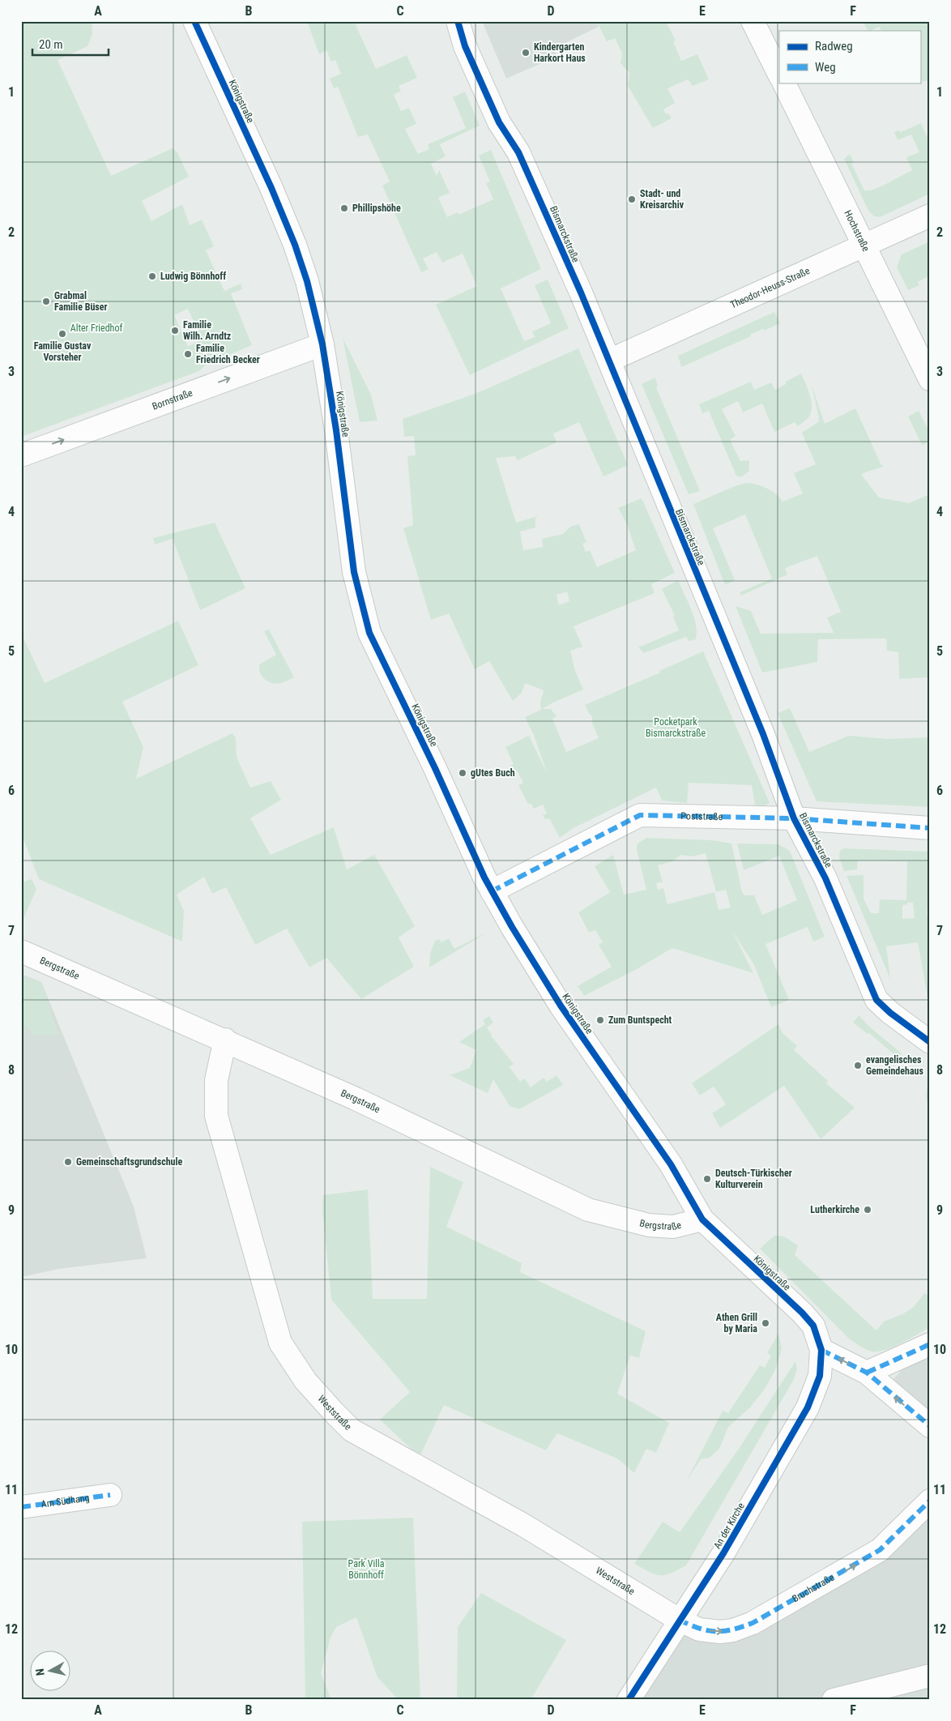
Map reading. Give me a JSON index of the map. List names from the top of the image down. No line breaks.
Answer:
{"streets":{"street":["Königstraße","Hochstraße","Bismarckstraße","Theodor-Heuss-Straße","Bornstraße","Poststraße","Bergstraße","Weststraße","Am Südhang","An der Kirche","Bruchstraße"]},"crossings":[["Königstraße","Bornstraße"],["Königstraße","Poststraße"],["Königstraße","Bergstraße"],["Königstraße","An der Kirche"],["Hochstraße","Theodor-Heuss-Straße"],["Bismarckstraße","Theodor-Heuss-Straße"],["Bismarckstraße","Poststraße"],["Bergstraße","Weststraße"],["Weststraße","An der Kirche"],["Weststraße","Bruchstraße"],["An der Kirche","Bruchstraße"]],"one_way":["Bornstraße"],"parks":["Alter Friedhof","Pocketpark Bismarckstraße","Park Villa Bönnhoff"],"places":["Kindergarten Harkort Haus","Stadt- und Kreisarchiv","Phillipshöhe","Ludwig Bönnhoff","Grabmal Familie Büser","Familie Wilh. Arndtz","Familie Gustav Vorsteher","Familie Friedrich Becker","gUtes Buch","Zum Buntspecht","evangelisches Gemeindehaus","Gemeinschaftsgrundschule","Deutsch-Türkischer Kulturverein","Lutherkirche","Athen Grill by Maria"],"legend":["Radweg","Weg"],"scale_bar":"20 m","north":"left","grid":{"columns":["A","B","C","D","E","F"],"rows":["1","2","3","4","5","6","7","8","9","10","11","12"]}}
